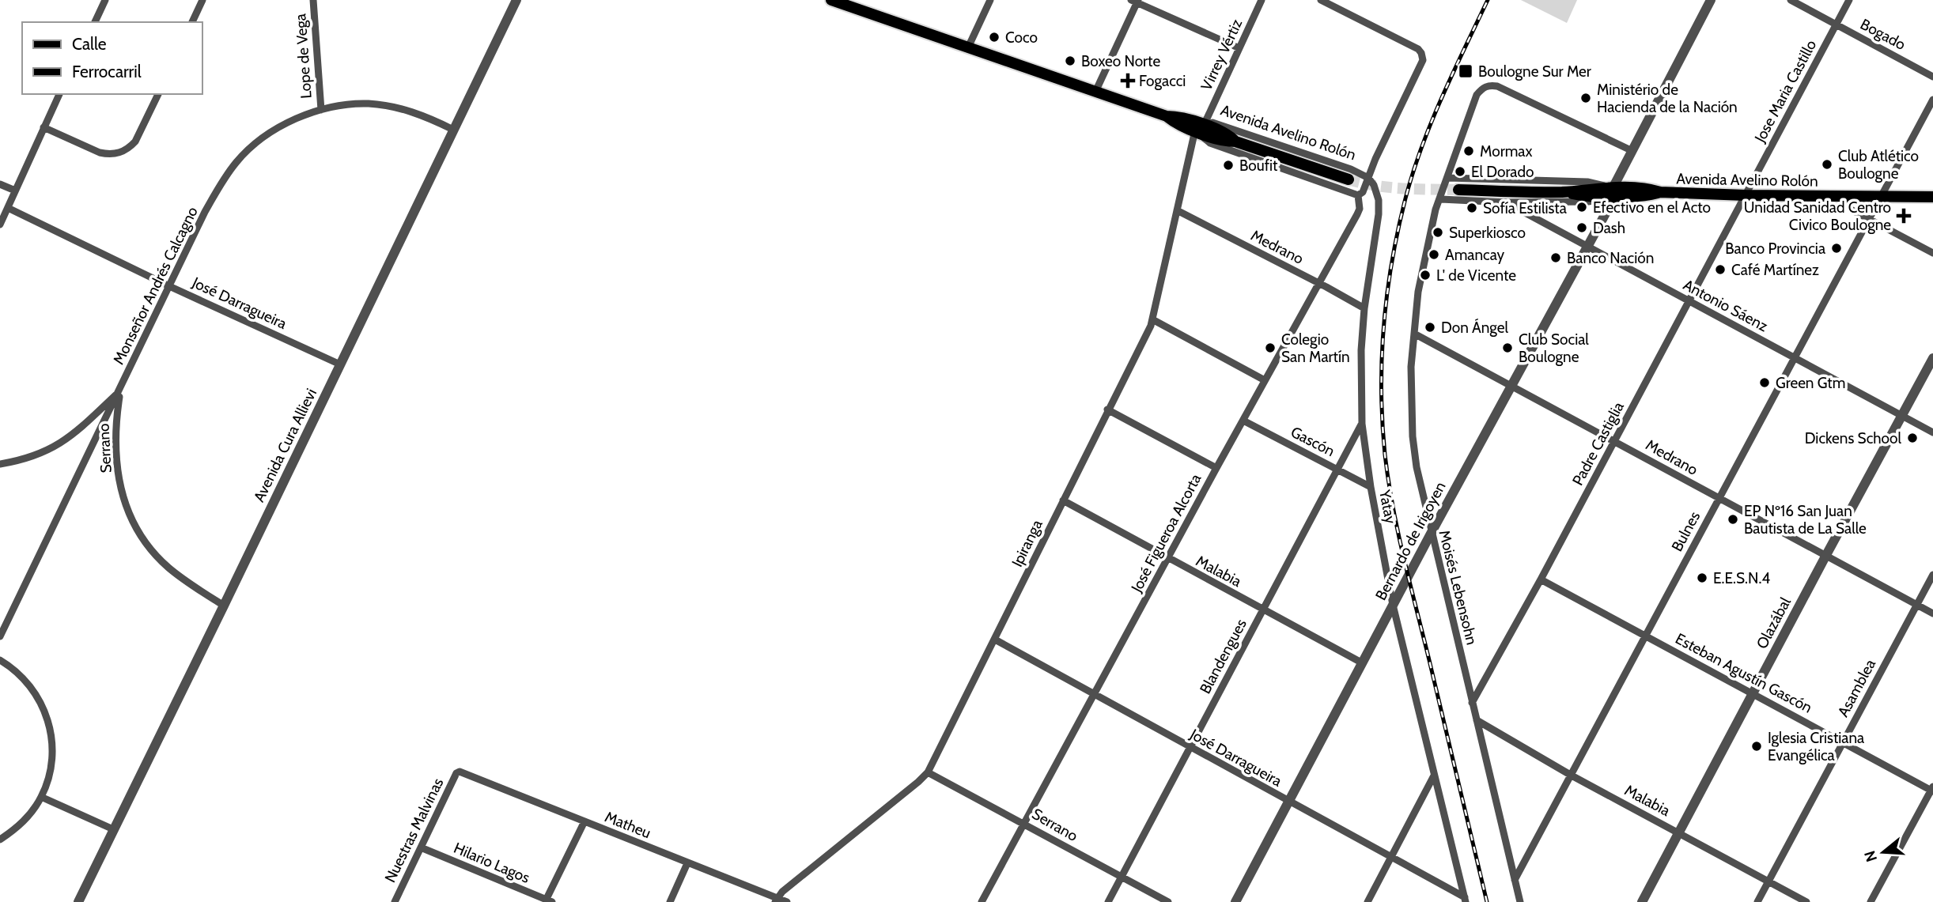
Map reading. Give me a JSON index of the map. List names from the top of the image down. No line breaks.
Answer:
{"streets":{"main road":["Avenida Avelino Rolón"],"street":["Bogado","Virrey Vértiz","Lope de Vega","Jose Maria Castillo","Medrano","Monseñor Andrés Calcagno","José Darragueira","Antonio Sáenz","Gascón","Padre Castiglia","Avenida Cura Allievi","Serrano","Yatay","Bulnes","José Figueroa Alcorta","Bernardo de Irigoyen","Ipiranga","Malabia","Moisés Lebensohn","Olazábal","Blandengues","Esteban Agustín Gascón","Asamblea","Matheu","Nuestras Malvinas","Hilario Lagos"]},"crossings":[["Bogado","Jose Maria Castillo"],["Virrey Vértiz","Avenida Avelino Rolón"],["Virrey Vértiz","Ipiranga"],["Lope de Vega","Monseñor Andrés Calcagno"],["Jose Maria Castillo","Avenida Avelino Rolón"],["Jose Maria Castillo","Padre Castiglia"],["Avenida Avelino Rolón","Antonio Sáenz"],["Avenida Avelino Rolón","Padre Castiglia"],["Avenida Avelino Rolón","Yatay"],["Avenida Avelino Rolón","Bulnes"],["Avenida Avelino Rolón","José Figueroa Alcorta"],["Avenida Avelino Rolón","Bernardo de Irigoyen"],["Avenida Avelino Rolón","Ipiranga"],["Avenida Avelino Rolón","Moisés Lebensohn"],["Medrano","Padre Castiglia"],["Medrano","Yatay"],["Medrano","Bulnes"],["Medrano","José Figueroa Alcorta"],["Medrano","Bernardo de Irigoyen"],["Medrano","Ipiranga"],["Medrano","Moisés Lebensohn"],["Medrano","Olazábal"],["Medrano","Asamblea"],["Monseñor Andrés Calcagno","José Darragueira"],["Monseñor Andrés Calcagno","Avenida Cura Allievi"],["Monseñor Andrés Calcagno","Serrano"],["José Darragueira","Avenida Cura Allievi"],["José Darragueira","Yatay"],["José Darragueira","José Figueroa Alcorta"],["José Darragueira","Bernardo de Irigoyen"],["José Darragueira","Ipiranga"],["José Darragueira","Blandengues"],["Antonio Sáenz","Padre Castiglia"],["Antonio Sáenz","Bulnes"],["Antonio Sáenz","Bernardo de Irigoyen"],["Antonio Sáenz","Olazábal"],["Gascón","Yatay"],["Gascón","José Figueroa Alcorta"],["Gascón","Blandengues"],["Padre Castiglia","Moisés Lebensohn"],["Padre Castiglia","Esteban Agustín Gascón"],["Avenida Cura Allievi","Serrano"],["Serrano","José Figueroa Alcorta"],["Serrano","Ipiranga"],["Serrano","Blandengues"],["Yatay","José Figueroa Alcorta"],["Yatay","Bernardo de Irigoyen"],["Yatay","Blandengues"],["Bulnes","Malabia"],["Bulnes","Moisés Lebensohn"],["Bulnes","Esteban Agustín Gascón"],["José Figueroa Alcorta","Malabia"],["Bernardo de Irigoyen","Malabia"],["Bernardo de Irigoyen","Moisés Lebensohn"],["Ipiranga","Malabia"],["Ipiranga","Matheu"],["Malabia","Moisés Lebensohn"],["Malabia","Olazábal"],["Malabia","Blandengues"],["Malabia","Asamblea"],["Olazábal","Esteban Agustín Gascón"],["Esteban Agustín Gascón","Asamblea"],["Matheu","Nuestras Malvinas"],["Nuestras Malvinas","Hilario Lagos"]],"places":{"other":["Coco","Boxeo Norte","Ministério de Hacienda de la Nación","Mormax","Club Atlético Boulogne","Boufit","El Dorado","Efectivo en el Acto","Sofía Estilista","Dash","Superkiosco","Banco Provincia","Amancay","Banco Nación","Café Martínez","L' de Vicente","Don Ángel","Colegio San Martín","Club Social Boulogne","Green Gtm","Dickens School","EP Nº16 San Juan Bautista de La Salle","E.E.S.N.4","Iglesia Cristiana Evangélica"],"transit":["Boulogne Sur Mer"],"health":["Fogacci","Unidad Sanidad Centro Civico Boulogne"]},"legend":["Calle","Ferrocarril"],"north":"left"}
